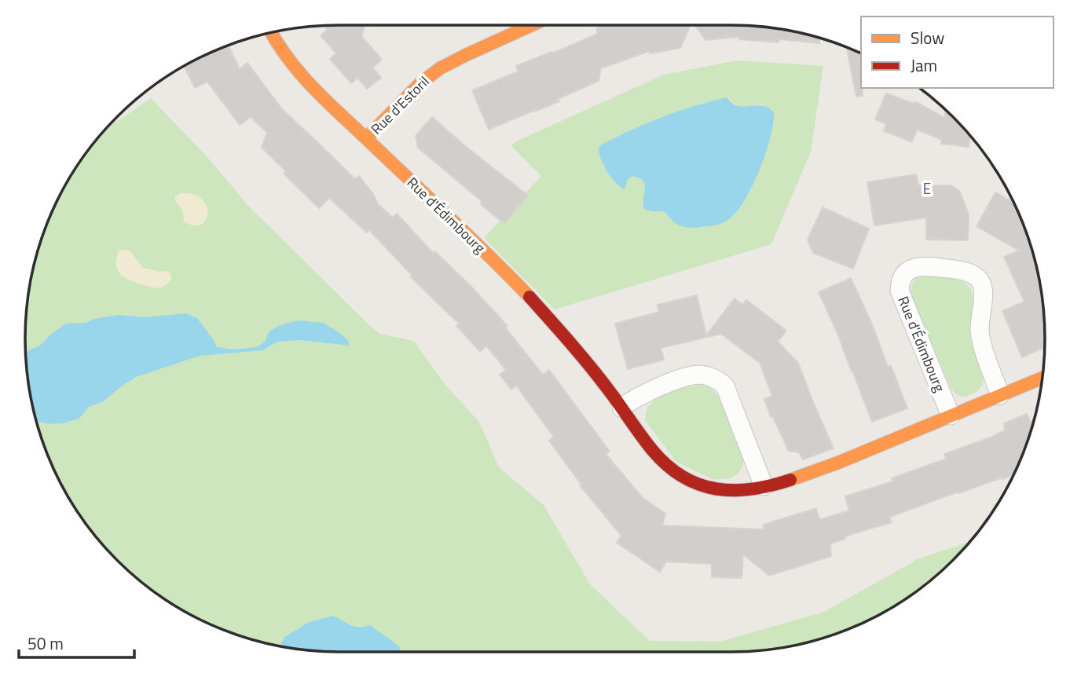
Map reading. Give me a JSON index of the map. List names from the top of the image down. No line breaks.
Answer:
{"streets":{"street":["Rue d'Estoril","Rue d'Édimbourg"]},"crossings":[["Rue d'Estoril","Rue d'Édimbourg"]],"districts":["E"],"legend":["Slow","Jam"],"scale_bar":"50 m"}
